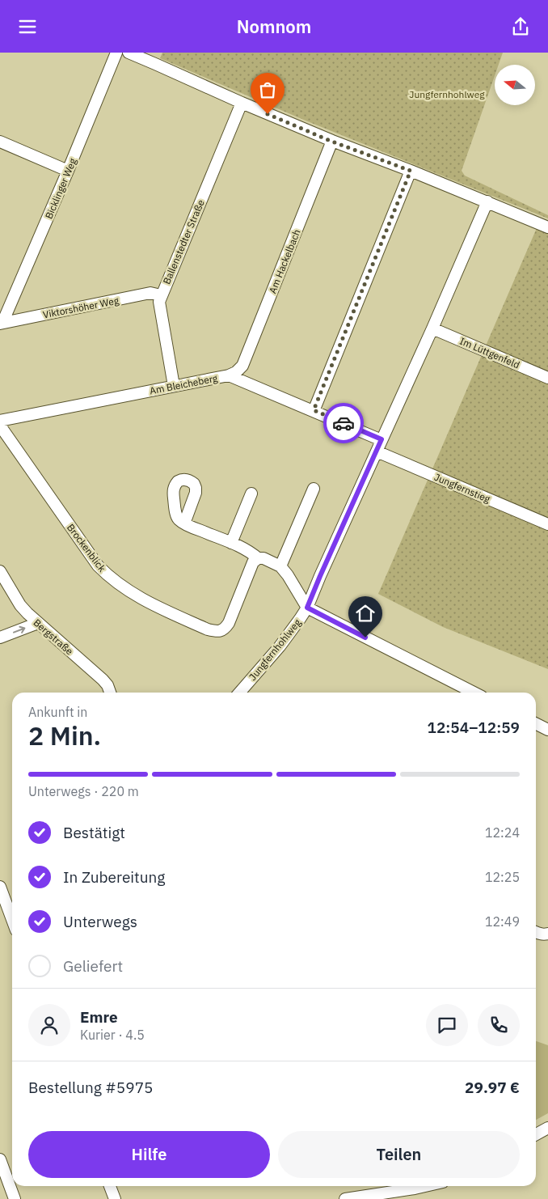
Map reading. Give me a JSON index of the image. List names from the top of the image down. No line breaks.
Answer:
{"streets":{"street":["Bicklinger Weg","Ballenstedter Straße","Am Hackelbach","Viktorshöher Weg","Im Lüttgenfeld","Am Bleicheberg","Jungfernstieg","Brockenblick","Bergstraße","Jungfernhohlweg"]},"crossings":[["Bicklinger Weg","Viktorshöher Weg"],["Ballenstedter Straße","Viktorshöher Weg"],["Ballenstedter Straße","Am Bleicheberg"],["Am Hackelbach","Am Bleicheberg"],["Im Lüttgenfeld","Jungfernhohlweg"],["Am Bleicheberg","Jungfernhohlweg"],["Jungfernstieg","Jungfernhohlweg"]],"parks":["Jungfernhohlweg"],"north":"left","page":{"header":"Nomnom","heading":["2 Min.","Ankunft in","12:54–12:59"],"panel":["Emre","Kurier · 4.5","Bestellung #5975","29.97 €"],"bar":"Unterwegs · 220 m","list":[["Bestätigt","12:24"],["In Zubereitung","12:25"],["Unterwegs","12:49"],"Geliefert"],"buttons":["Hilfe","Teilen"]}}
